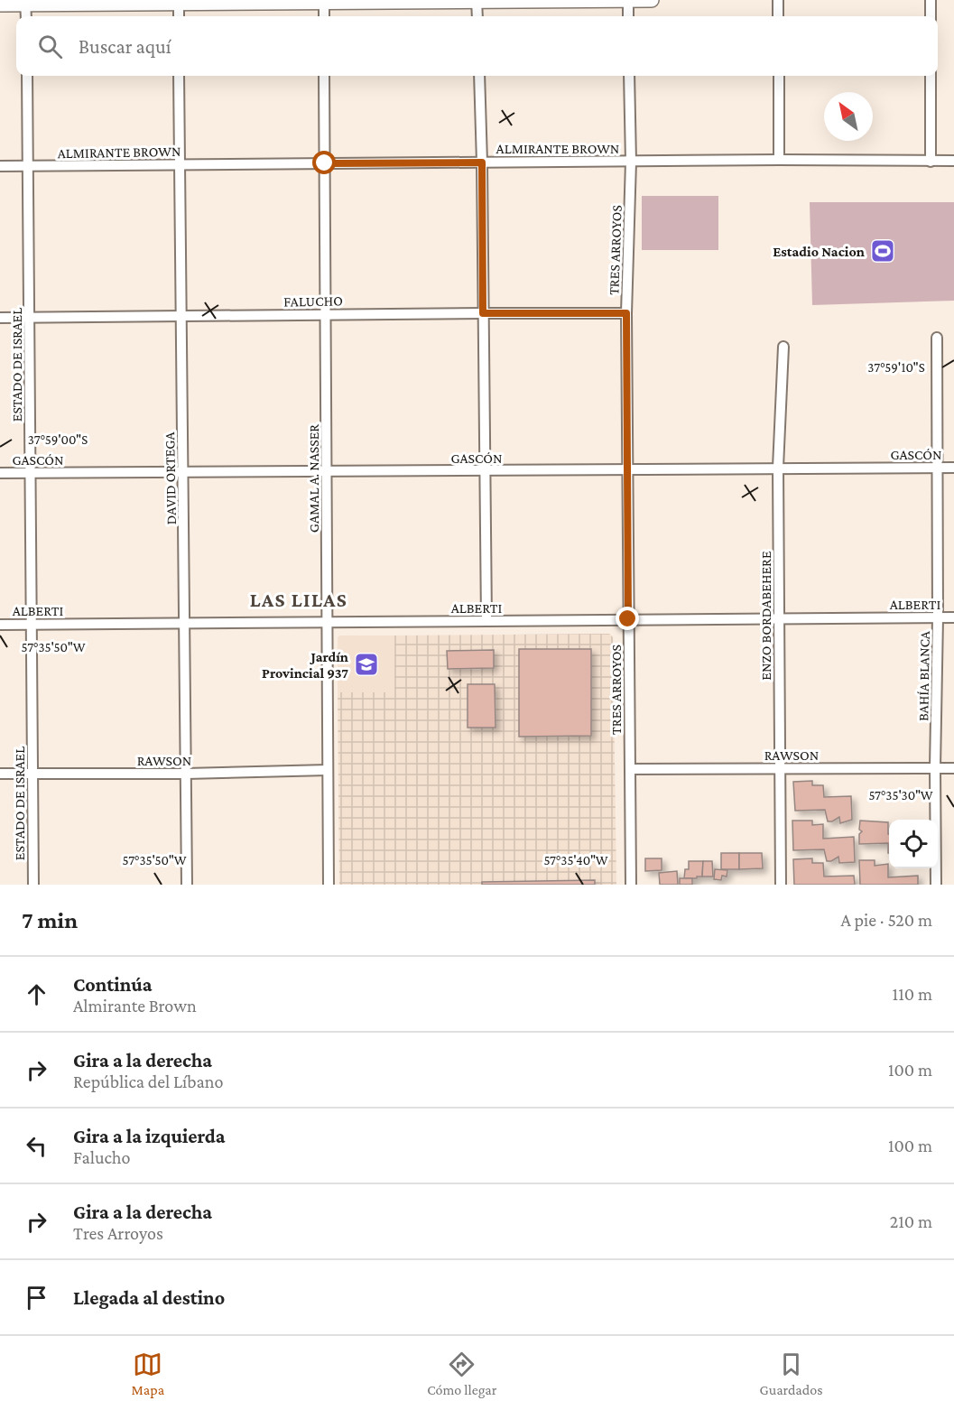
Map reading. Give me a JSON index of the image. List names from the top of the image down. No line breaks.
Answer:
{"streets":{"street":["ALMIRANTE BROWN","TRES ARROYOS","FALUCHO","ESTADO DE ISRAEL","GASCÓN","DAVID ORTEGA","GAMAL A. NASSER","ALBERTI","ENZO BORDABEHERE","BAHÍA BLANCA","RAWSON"]},"crossings":[["ALMIRANTE BROWN","TRES ARROYOS"],["ALMIRANTE BROWN","ESTADO DE ISRAEL"],["ALMIRANTE BROWN","DAVID ORTEGA"],["ALMIRANTE BROWN","GAMAL A. NASSER"],["TRES ARROYOS","FALUCHO"],["TRES ARROYOS","GASCÓN"],["TRES ARROYOS","ALBERTI"],["TRES ARROYOS","RAWSON"],["FALUCHO","ESTADO DE ISRAEL"],["FALUCHO","DAVID ORTEGA"],["FALUCHO","GAMAL A. NASSER"],["ESTADO DE ISRAEL","GASCÓN"],["ESTADO DE ISRAEL","ALBERTI"],["ESTADO DE ISRAEL","RAWSON"],["GASCÓN","DAVID ORTEGA"],["GASCÓN","GAMAL A. NASSER"],["GASCÓN","ENZO BORDABEHERE"],["GASCÓN","BAHÍA BLANCA"],["DAVID ORTEGA","ALBERTI"],["DAVID ORTEGA","RAWSON"],["GAMAL A. NASSER","ALBERTI"],["GAMAL A. NASSER","RAWSON"],["ALBERTI","ENZO BORDABEHERE"],["ALBERTI","BAHÍA BLANCA"],["ENZO BORDABEHERE","RAWSON"],["BAHÍA BLANCA","RAWSON"]],"districts":["LAS LILAS"],"places":{"sports":["Estadio Nacion"],"school or university":["Jardín Provincial 937"]},"north":"top left","page":{"search":"Buscar aquí","heading":["7 min","A pie · 520 m"],"list":[["Continúa","Almirante Brown","110 m"],["Gira a la derecha","República del Líbano","100 m"],["Gira a la izquierda","Falucho","100 m"],["Gira a la derecha","Tres Arroyos","210 m"],"Llegada al destino"],"nav":["Mapa","Cómo llegar","Guardados"]},"coordinates":["37°59'10\"S","37°59'00\"S","57°35'50\"W","57°35'30\"W","57°35'40\"W"]}
